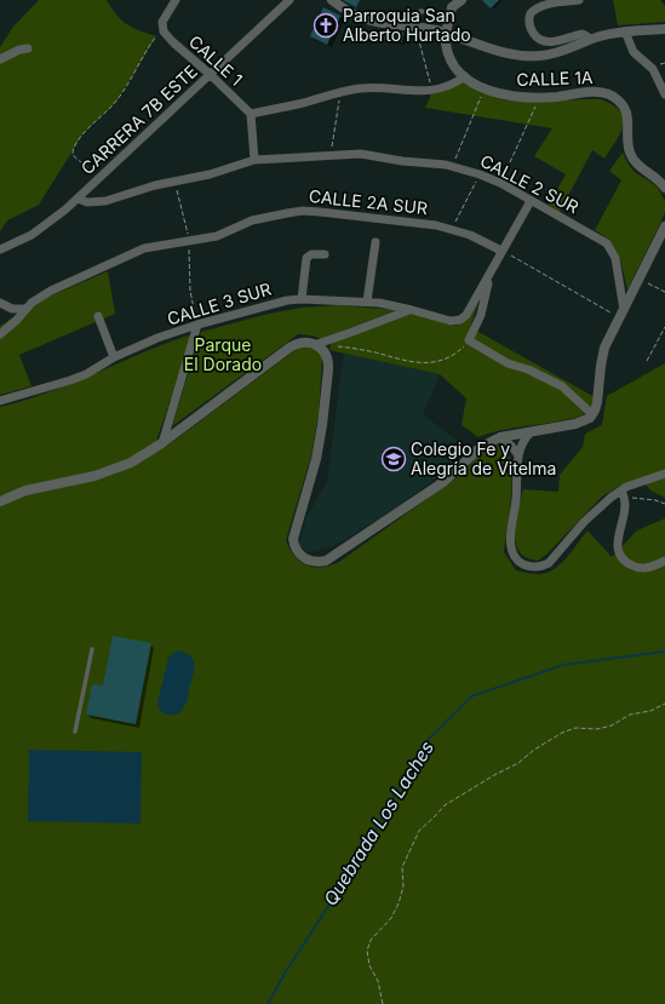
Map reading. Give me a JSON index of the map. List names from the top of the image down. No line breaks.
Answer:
{"streets":{"street":["CALLE 1","CALLE 1A","CARRERA 7B ESTE","CALLE 2 SUR","CALLE 2A SUR","CALLE 3 SUR"]},"crossings":[["CALLE 1","CARRERA 7B ESTE"],["CARRERA 7B ESTE","CALLE 2 SUR"]],"water":["Quebrada Los Laches"],"parks":["Parque El Dorado"],"places":{"church":["Parroquia San Alberto Hurtado"],"school or university":["Colegio Fe y Alegría de Vitelma"]}}
